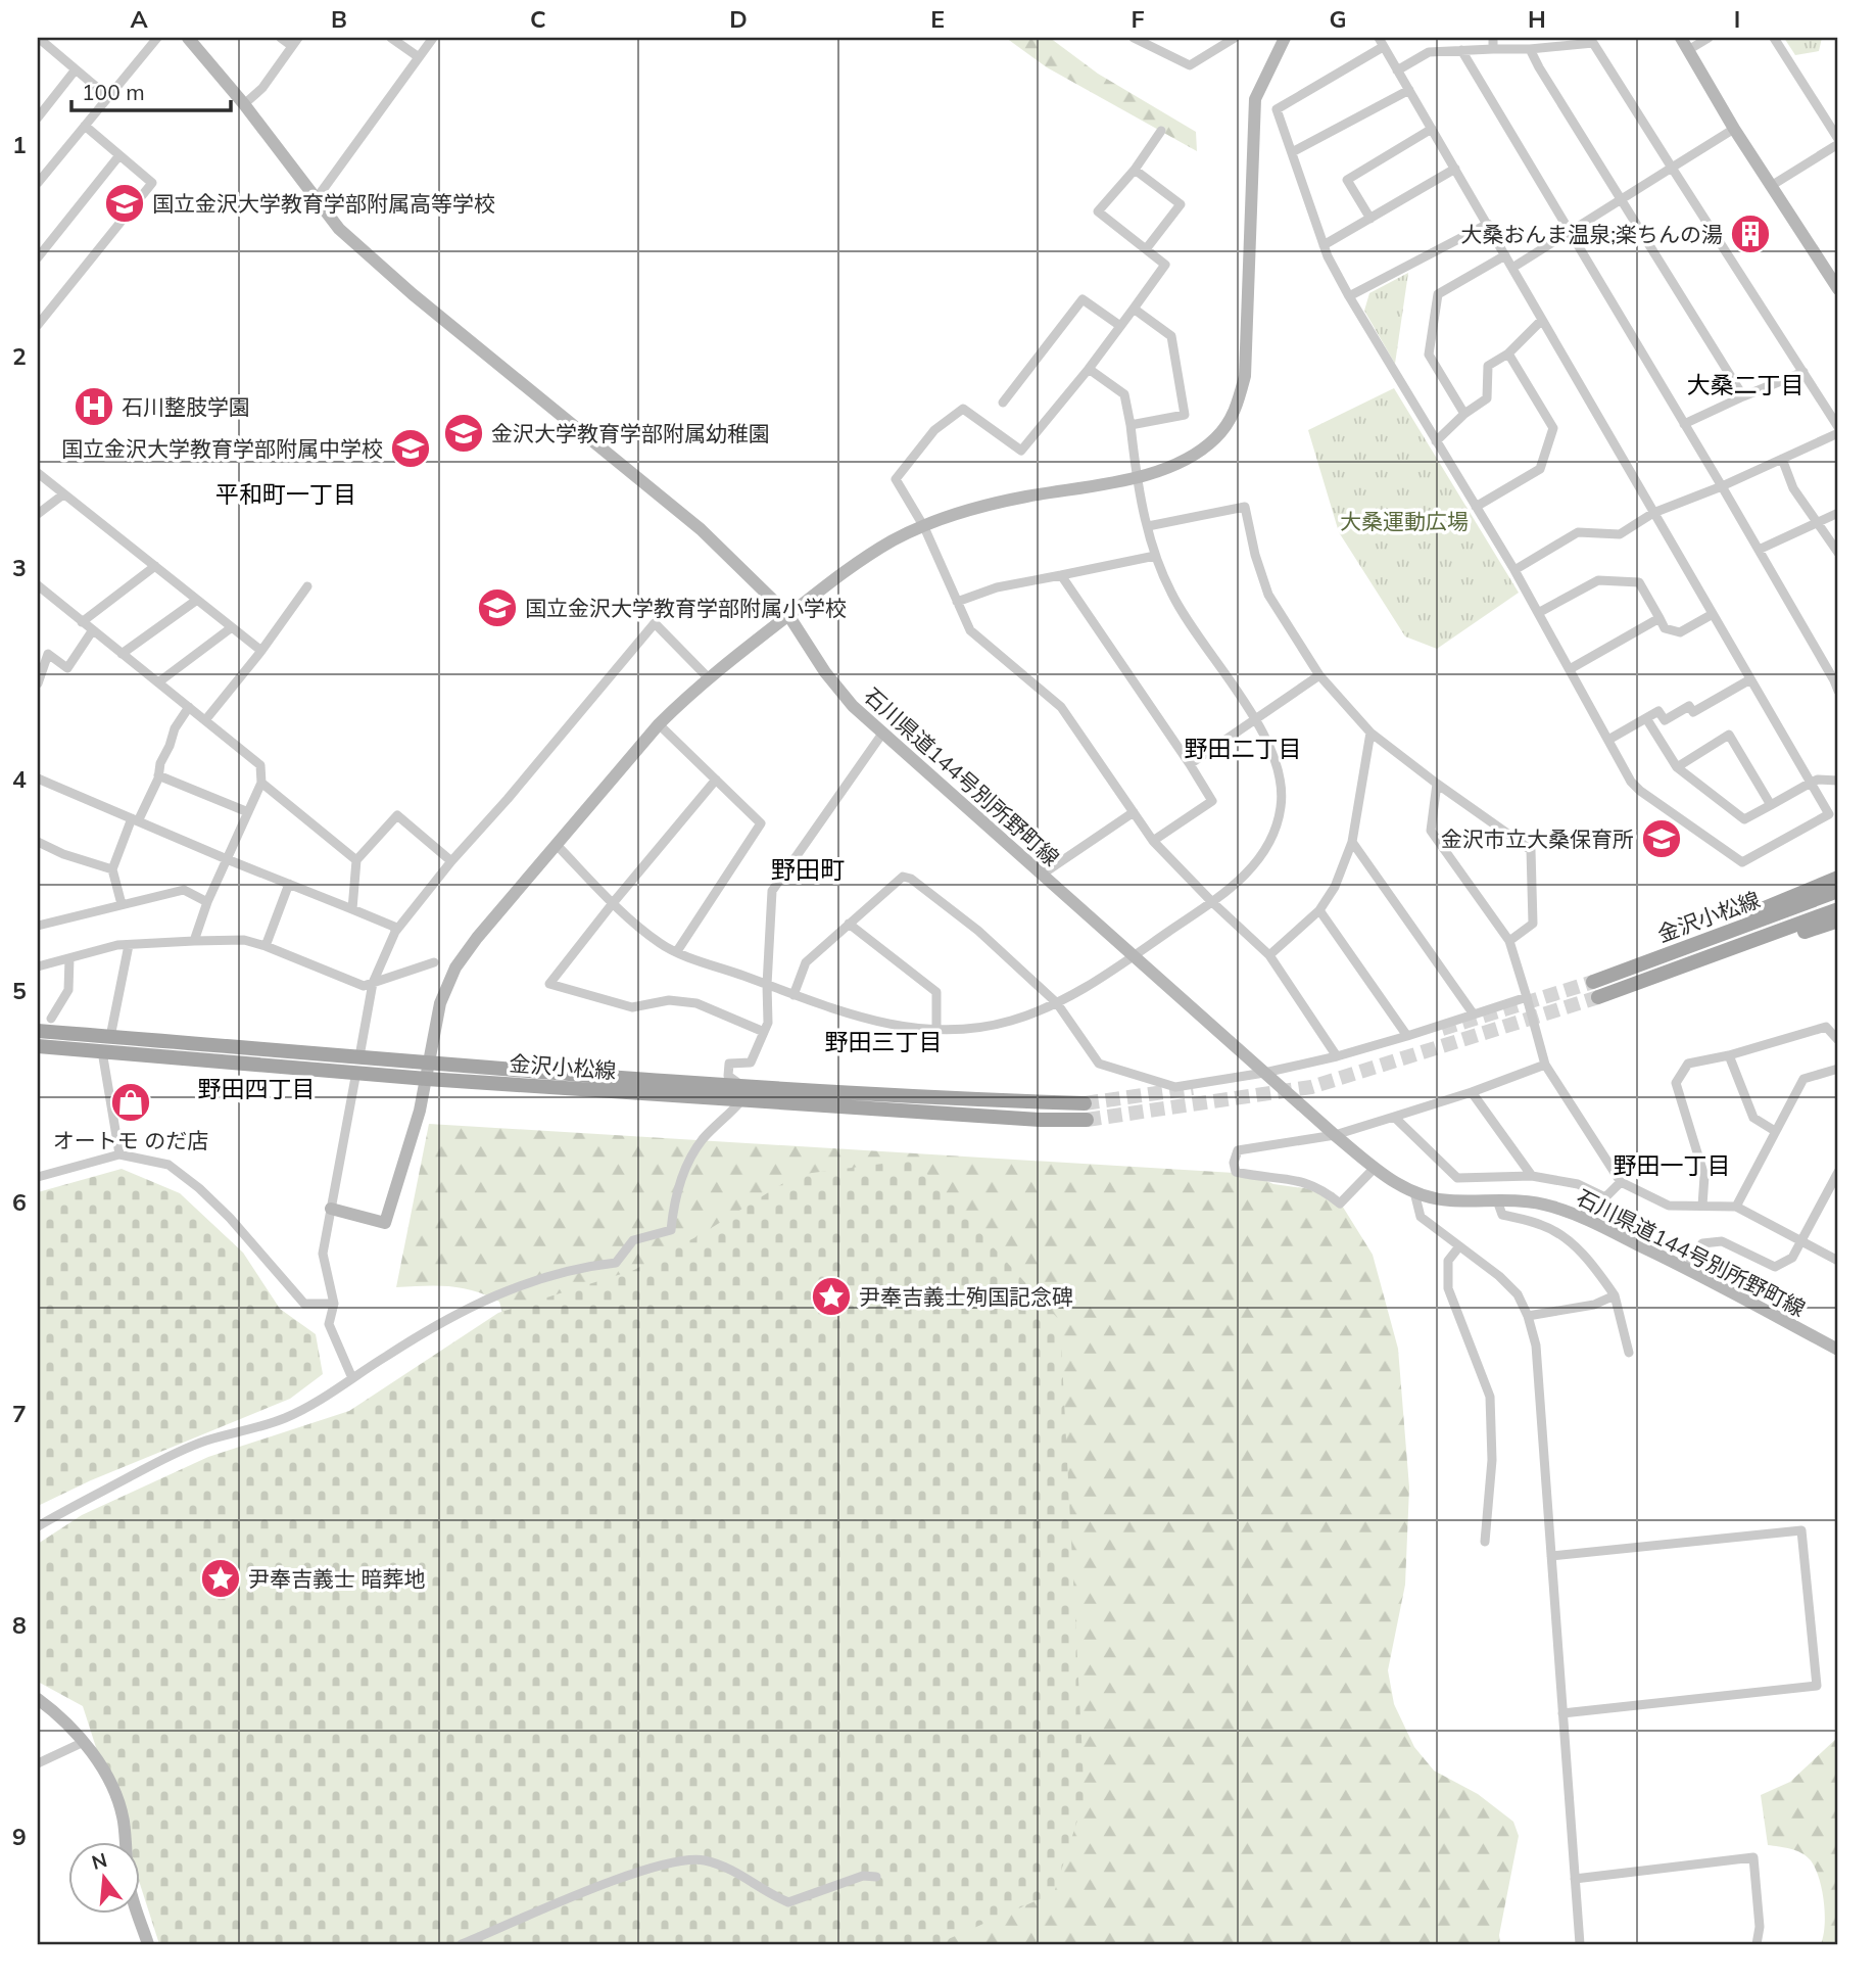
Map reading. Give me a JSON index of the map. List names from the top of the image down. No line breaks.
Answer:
{"streets":{"main road":["金沢小松線"],"street":["石川県道144号別所野町線"]},"districts":["大桑二丁目","平和町一丁目","野田二丁目","野田町","野田三丁目","野田四丁目","野田一丁目"],"parks":["大桑運動広場"],"places":{"school or university":["国立金沢大学教育学部附属高等学校","金沢大学教育学部附属幼稚園","国立金沢大学教育学部附属中学校","国立金沢大学教育学部附属小学校","金沢市立大桑保育所"],"building":["大桑おんま温泉;楽ちんの湯"],"hospital":["石川整肢学園"],"shop":["オートモ のだ店"],"place":["尹奉吉義士殉国記念碑","尹奉吉義士 暗葬地"]},"scale_bar":"100 m","north":"top","grid":{"columns":["A","B","C","D","E","F","G","H","I"],"rows":["1","2","3","4","5","6","7","8","9"]}}
